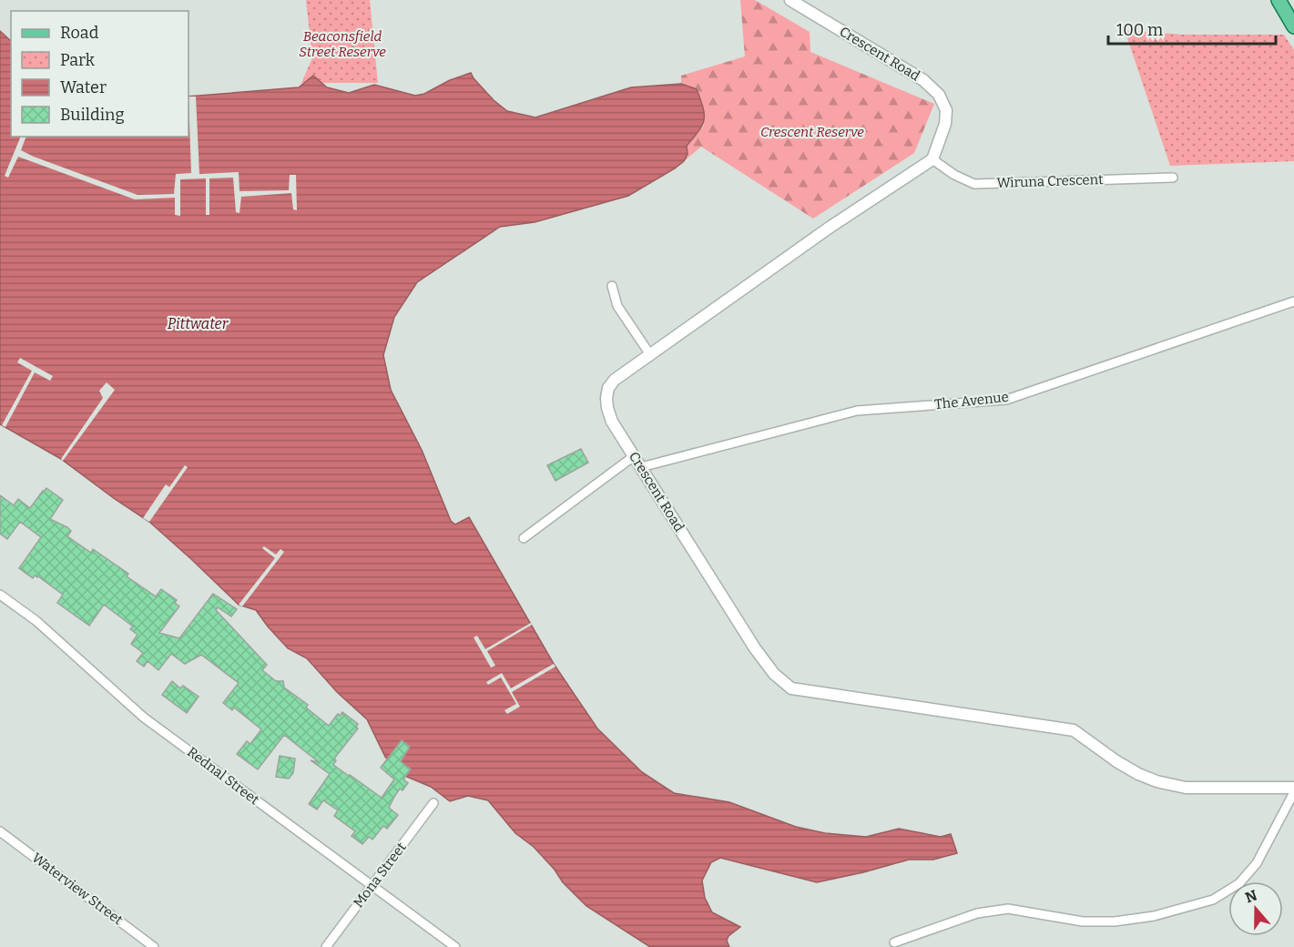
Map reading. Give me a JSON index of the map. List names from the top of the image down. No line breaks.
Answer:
{"streets":{"street":["Crescent Road","Wiruna Crescent","The Avenue","Rednal Street","Mona Street","Waterview Street"]},"crossings":[["Crescent Road","Wiruna Crescent"],["Crescent Road","The Avenue"],["Rednal Street","Mona Street"]],"water":["Pittwater"],"parks":["Beaconsfield Street Reserve","Crescent Reserve"],"legend":["Road","Park","Water","Building"],"scale_bar":"100 m","north":"top"}
